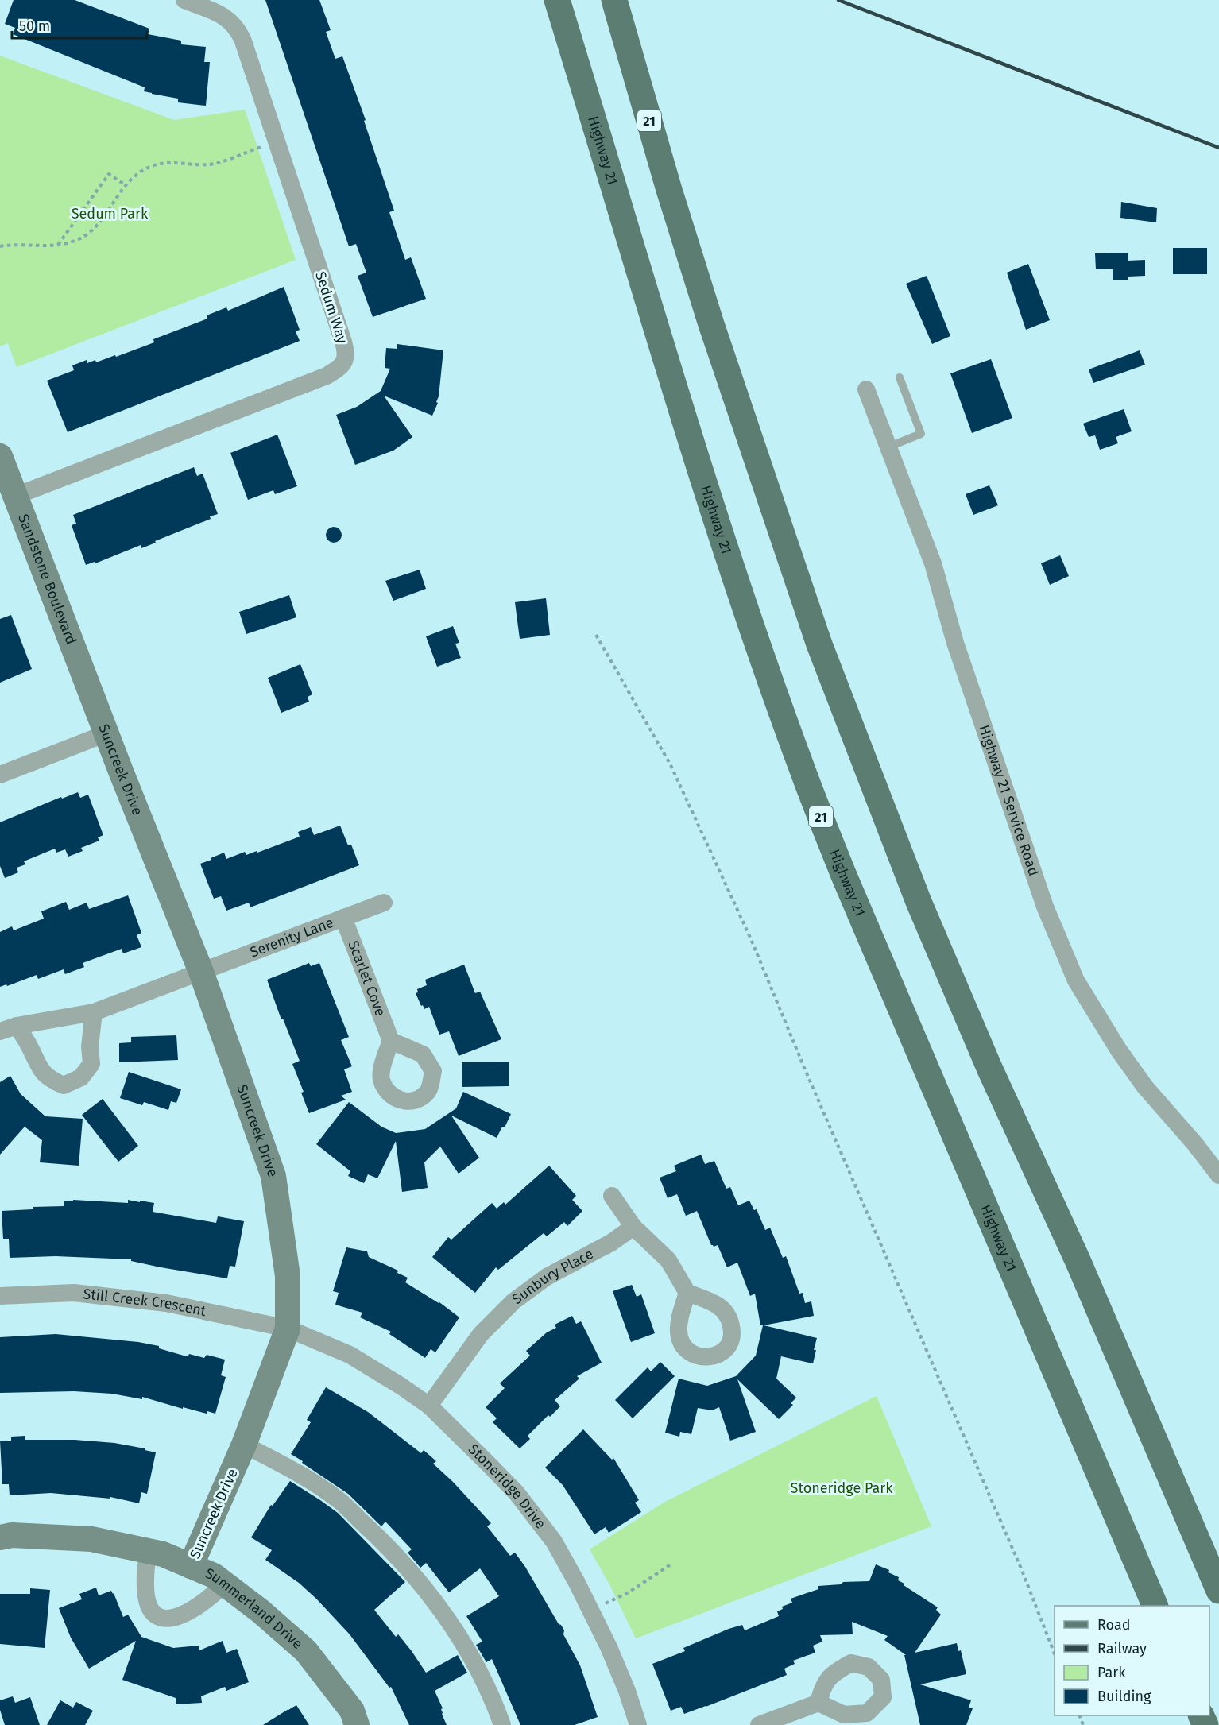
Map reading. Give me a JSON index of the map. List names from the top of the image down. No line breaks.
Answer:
{"streets":{"main road":["21","Highway 21"],"street":["Sedum Way","Sandstone Boulevard","Suncreek Drive","Highway 21 Service Road","Serenity Lane","Scarlet Cove","Sunbury Place","Still Creek Crescent","Stoneridge Drive","Summerland Drive"]},"crossings":[["Sedum Way","Sandstone Boulevard"],["Sandstone Boulevard","Suncreek Drive"],["Suncreek Drive","Serenity Lane"],["Suncreek Drive","Still Creek Crescent"],["Suncreek Drive","Stoneridge Drive"],["Suncreek Drive","Summerland Drive"],["Serenity Lane","Scarlet Cove"],["Sunbury Place","Stoneridge Drive"],["Still Creek Crescent","Stoneridge Drive"]],"parks":["Sedum Park","Stoneridge Park"],"legend":["Road","Railway","Park","Building"],"scale_bar":"50 m"}
